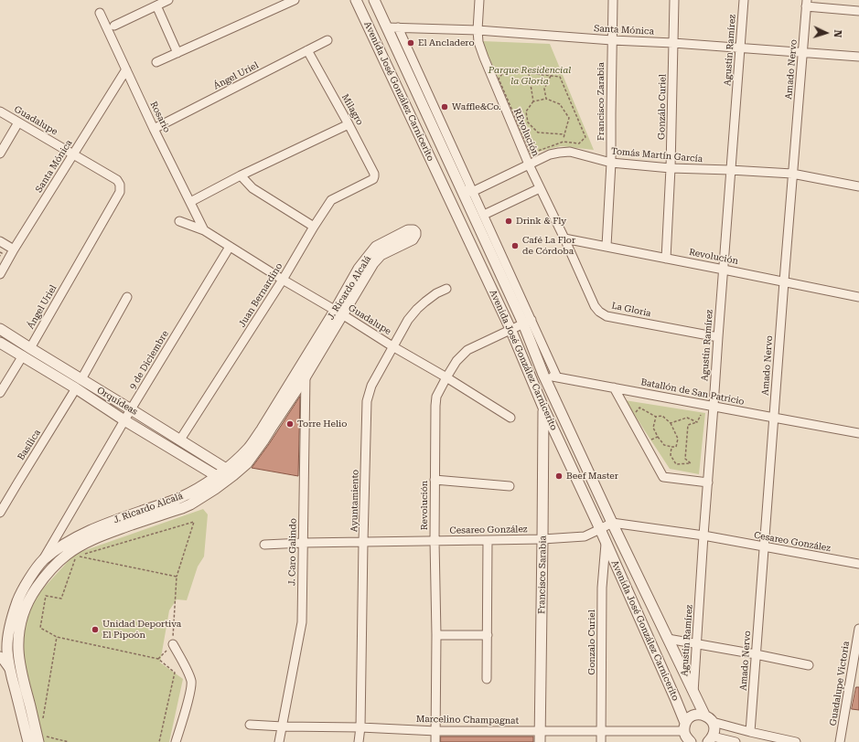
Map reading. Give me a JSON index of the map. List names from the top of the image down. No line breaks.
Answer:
{"streets":{"street":["Santa Mónica","Agustín Ramírez","Amado Nervo","Ángel Uriel","Avenida José González Carnicerito","Francisco Zarabia","Gonzálo Curiel","Milagro","Rosario","Guadalupe","REvolución","Tomás Martín García","Revolución","J. Ricardo Alcalá","Juan Bernardino","La Gloria","9 de Diciembre","Batallón de San Patricio","Orquídeas","Basílica","Ayuntamiento","Cesareo González","J. Caro Galindo","Francisco Sarabia","Gonzalo Curiel","Guadalupe Victoria","Marcelino Champagnat"]},"crossings":[["Santa Mónica","Agustín Ramírez"],["Santa Mónica","Amado Nervo"],["Santa Mónica","Avenida José González Carnicerito"],["Santa Mónica","Francisco Zarabia"],["Santa Mónica","Gonzálo Curiel"],["Santa Mónica","Rosario"],["Santa Mónica","Guadalupe"],["Santa Mónica","REvolución"],["Agustín Ramírez","Avenida José González Carnicerito"],["Agustín Ramírez","Tomás Martín García"],["Agustín Ramírez","Revolución"],["Agustín Ramírez","La Gloria"],["Agustín Ramírez","Batallón de San Patricio"],["Agustín Ramírez","Cesareo González"],["Amado Nervo","Tomás Martín García"],["Amado Nervo","Revolución"],["Amado Nervo","Batallón de San Patricio"],["Amado Nervo","Cesareo González"],["Ángel Uriel","Milagro"],["Ángel Uriel","Rosario"],["Ángel Uriel","Guadalupe"],["Ángel Uriel","Orquídeas"],["Avenida José González Carnicerito","Revolución"],["Avenida José González Carnicerito","Batallón de San Patricio"],["Avenida José González Carnicerito","Cesareo González"],["Avenida José González Carnicerito","Francisco Sarabia"],["Avenida José González Carnicerito","Gonzalo Curiel"],["Avenida José González Carnicerito","Marcelino Champagnat"],["Francisco Zarabia","Tomás Martín García"],["Francisco Zarabia","Revolución"],["Gonzálo Curiel","Tomás Martín García"],["Gonzálo Curiel","Revolución"],["Milagro","Juan Bernardino"],["Rosario","Guadalupe"],["Guadalupe","Revolución"],["Guadalupe","J. Ricardo Alcalá"],["Guadalupe","Juan Bernardino"],["Guadalupe","9 de Diciembre"],["Guadalupe","Ayuntamiento"],["REvolución","Tomás Martín García"],["REvolución","Revolución"],["REvolución","La Gloria"],["Revolución","La Gloria"],["Revolución","Cesareo González"],["Revolución","Marcelino Champagnat"],["J. Ricardo Alcalá","9 de Diciembre"],["J. Ricardo Alcalá","Orquídeas"],["J. Ricardo Alcalá","J. Caro Galindo"],["Juan Bernardino","Orquídeas"],["9 de Diciembre","Orquídeas"],["Orquídeas","Basílica"],["Ayuntamiento","Cesareo González"],["Ayuntamiento","Marcelino Champagnat"],["Cesareo González","J. Caro Galindo"],["Cesareo González","Francisco Sarabia"],["J. Caro Galindo","Marcelino Champagnat"],["Francisco Sarabia","Marcelino Champagnat"],["Gonzalo Curiel","Marcelino Champagnat"]],"parks":["Parque Residencial la Gloria"],"places":["El Ancladero","Waffle&Co.","Drink & Fly","Café La Flor de Córdoba","Torre Helio","Beef Master","Unidad Deportiva El Pipoón"],"north":"right"}
